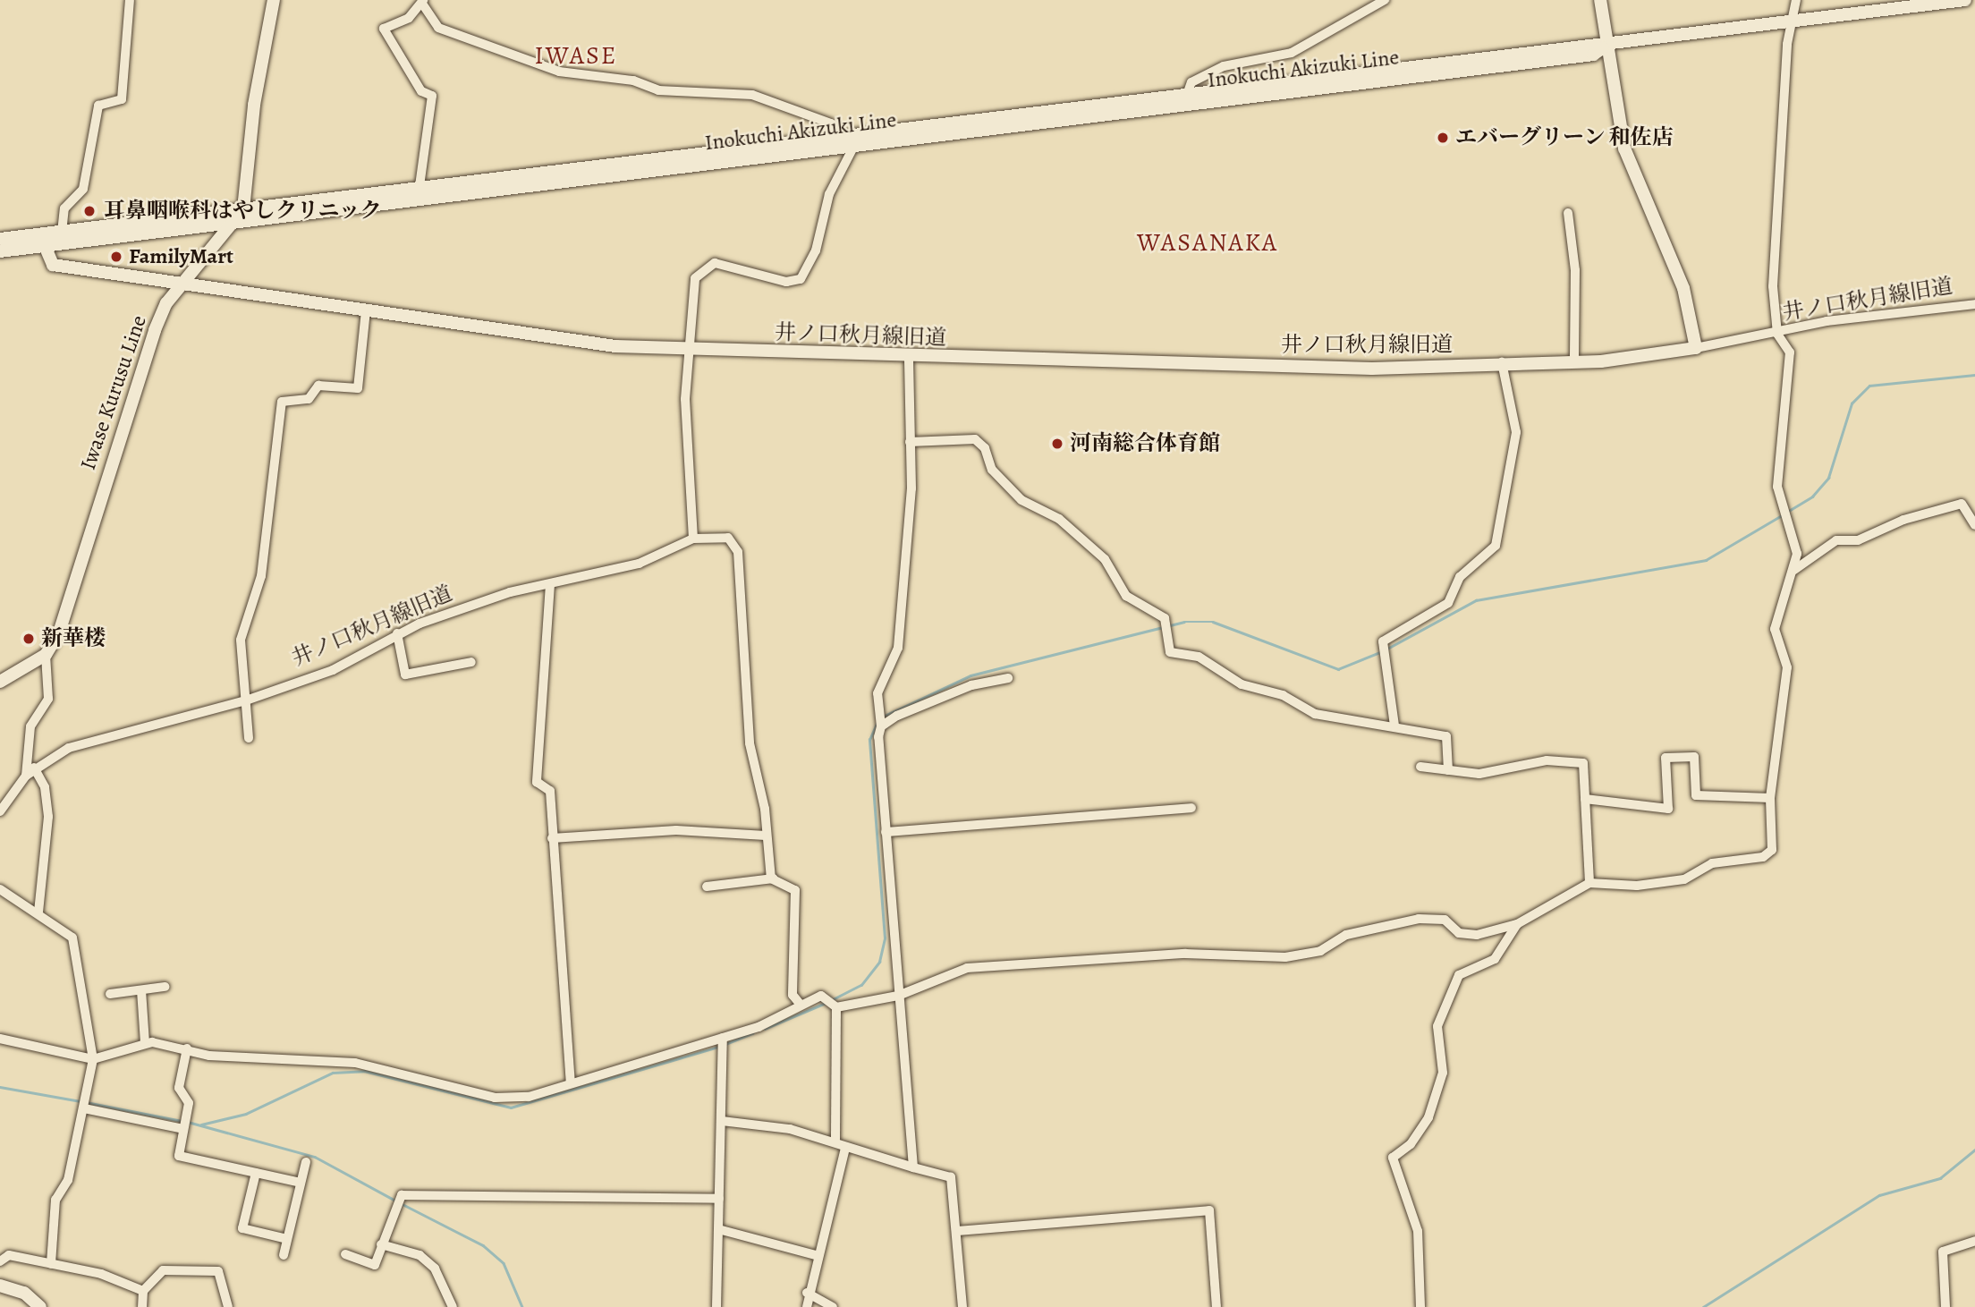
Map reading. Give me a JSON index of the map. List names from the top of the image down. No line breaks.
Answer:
{"streets":{"main road":["Inokuchi Akizuki Line","井ノ口秋月線旧道","Iwase Kurusu Line"]},"crossings":[["Inokuchi Akizuki Line","井ノ口秋月線旧道"],["Inokuchi Akizuki Line","Iwase Kurusu Line"],["井ノ口秋月線旧道","Iwase Kurusu Line"]],"districts":["IWASE","WASANAKA"],"places":["エバーグリーン 和佐店","耳鼻咽喉科はやしクリニック","FamilyMart","河南総合体育館","新華楼"]}
